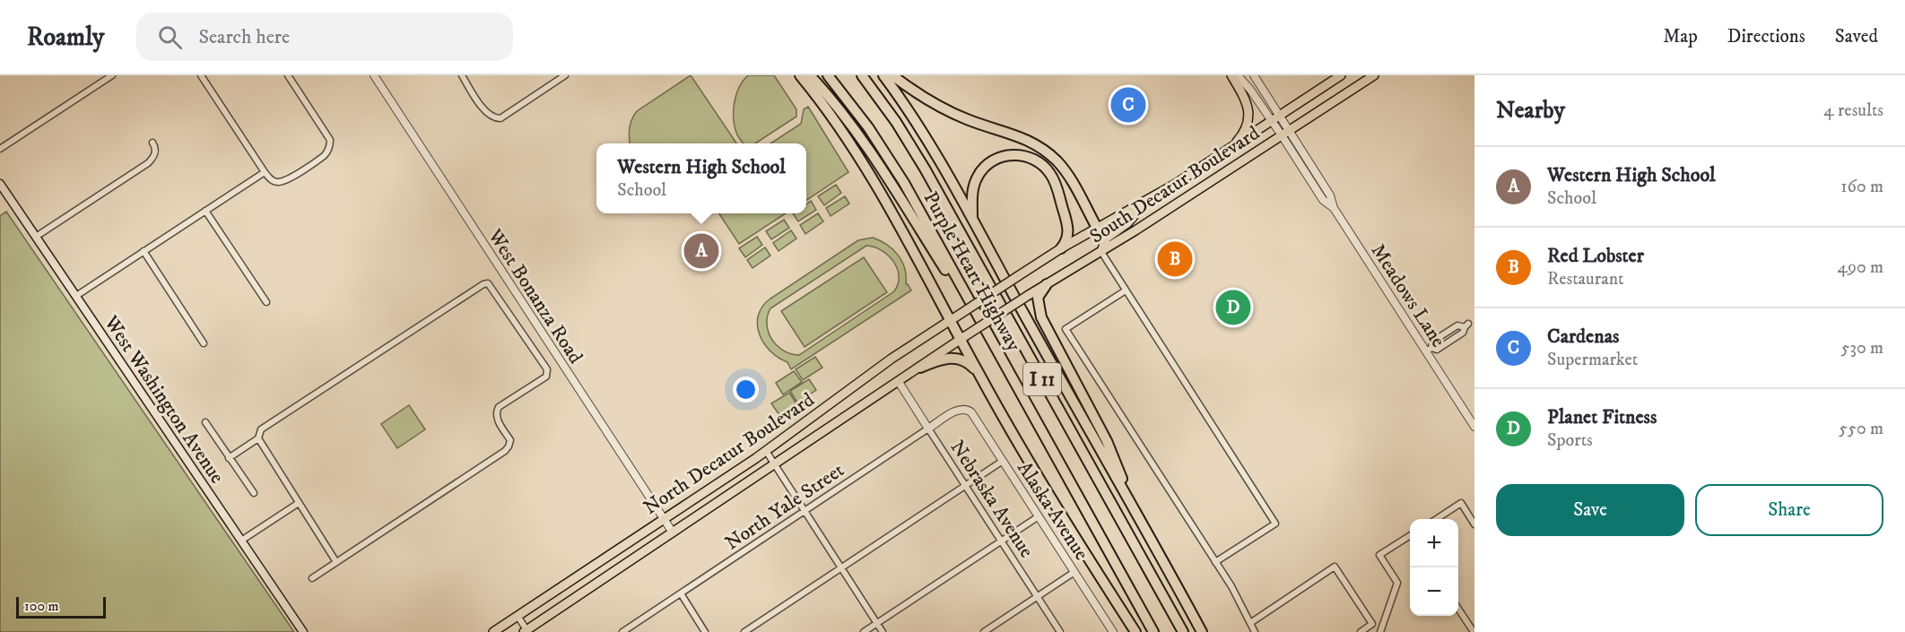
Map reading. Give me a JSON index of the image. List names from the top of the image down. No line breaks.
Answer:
{"streets":{"highway":["Purple Heart Highway","I 11"],"main road":["South Decatur Boulevard","West Washington Avenue","North Decatur Boulevard"],"street":["Meadows Lane","West Bonanza Road","Nebraska Avenue","North Yale Street","Alaska Avenue"]},"crossings":[["South Decatur Boulevard","Meadows Lane"],["South Decatur Boulevard","North Decatur Boulevard"],["West Bonanza Road","North Decatur Boulevard"],["North Decatur Boulevard","Nebraska Avenue"],["Nebraska Avenue","North Yale Street"],["North Yale Street","Alaska Avenue"]],"scale_bar":"100 m","page":{"header":"Roamly","search":"Search here","nav":["Map","Directions","Saved"],"heading":["Nearby","4 results"],"pins":["C","A","B","D"],"popup":["Western High School","School"],"list":[{"mark":"A","name":"Western High School","note":"School","value":"160 m"},{"mark":"B","name":"Red Lobster","note":"Restaurant","value":"490 m"},{"mark":"C","name":"Cardenas","note":"Supermarket","value":"530 m"},{"mark":"D","name":"Planet Fitness","note":"Sports","value":"550 m"}],"buttons":["Save","Share"],"map_buttons":["+","−"],"scale":"100 m"}}
